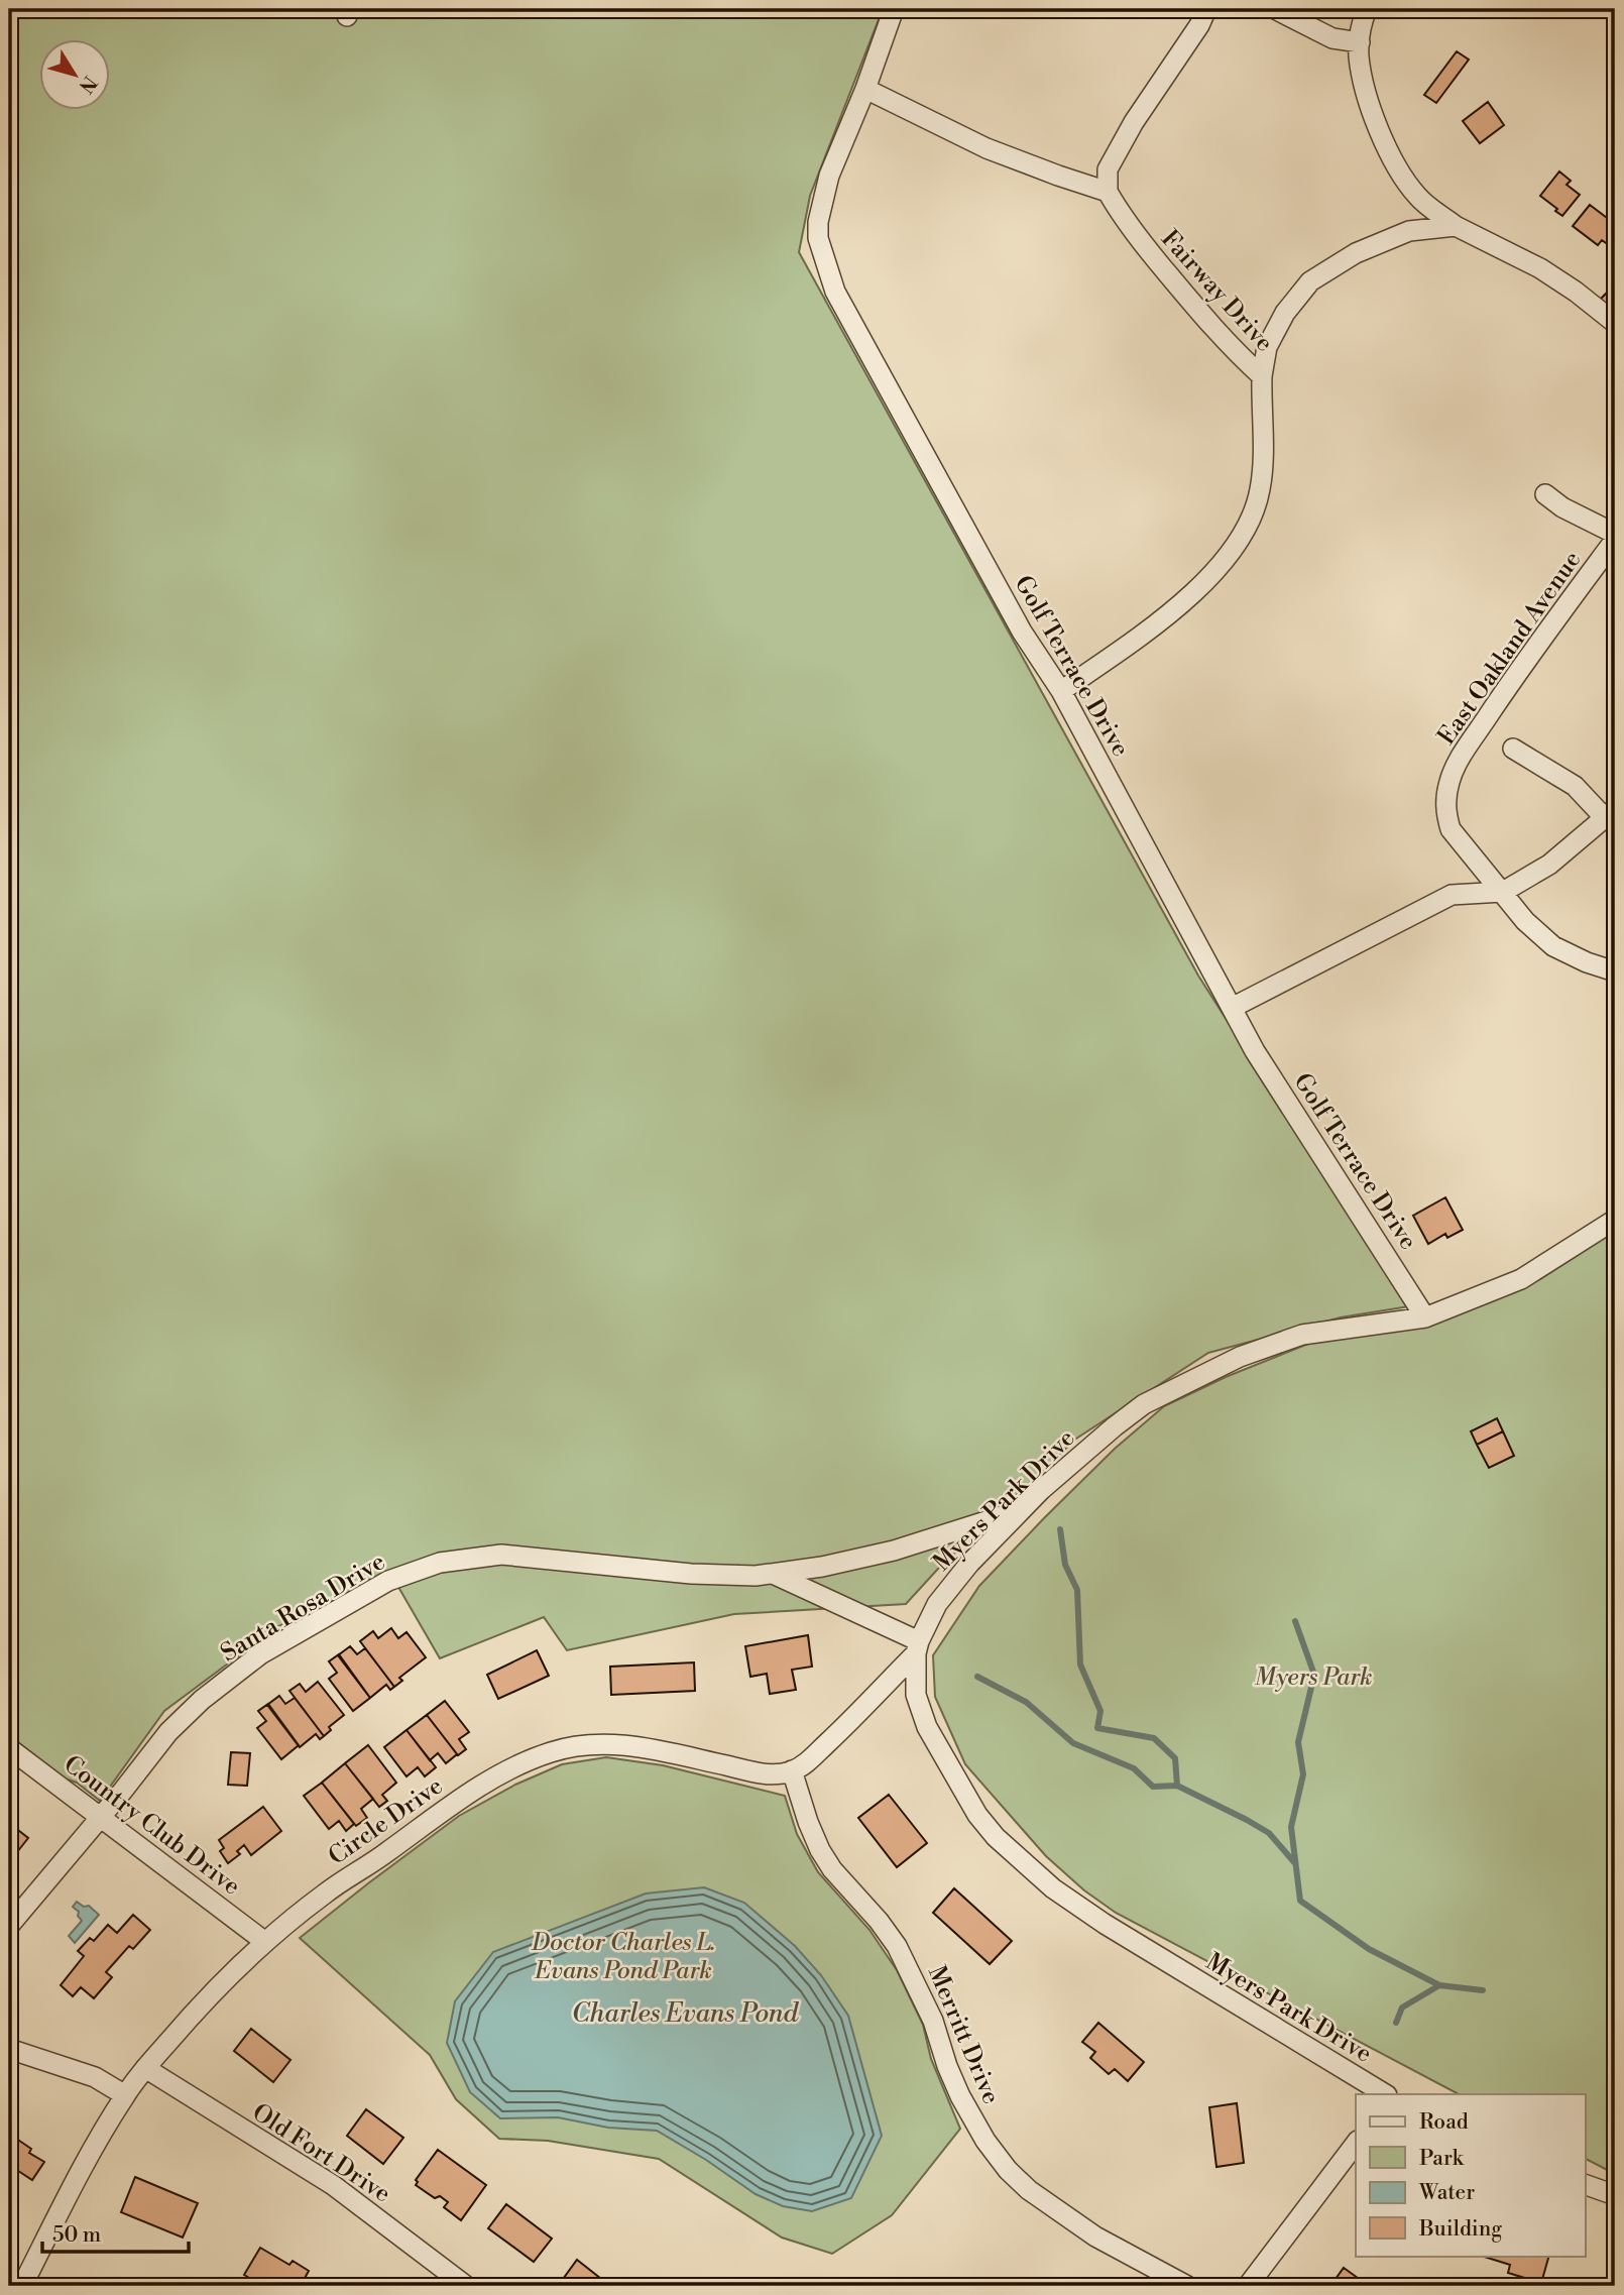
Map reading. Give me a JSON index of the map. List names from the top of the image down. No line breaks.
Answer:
{"streets":{"street":["Fairway Drive","East Oakland Avenue","Golf Terrace Drive","Myers Park Drive","Santa Rosa Drive","Circle Drive","Country Club Drive","Merritt Drive","Old Fort Drive"]},"crossings":[["Fairway Drive","Golf Terrace Drive"],["Golf Terrace Drive","Myers Park Drive"],["Myers Park Drive","Santa Rosa Drive"],["Santa Rosa Drive","Country Club Drive"],["Circle Drive","Country Club Drive"],["Circle Drive","Merritt Drive"],["Circle Drive","Old Fort Drive"]],"water":["Charles Evans Pond"],"parks":["Myers Park","Doctor Charles L. Evans Pond Park"],"legend":["Road","Park","Water","Building"],"scale_bar":"50 m","north":"bottom right"}
